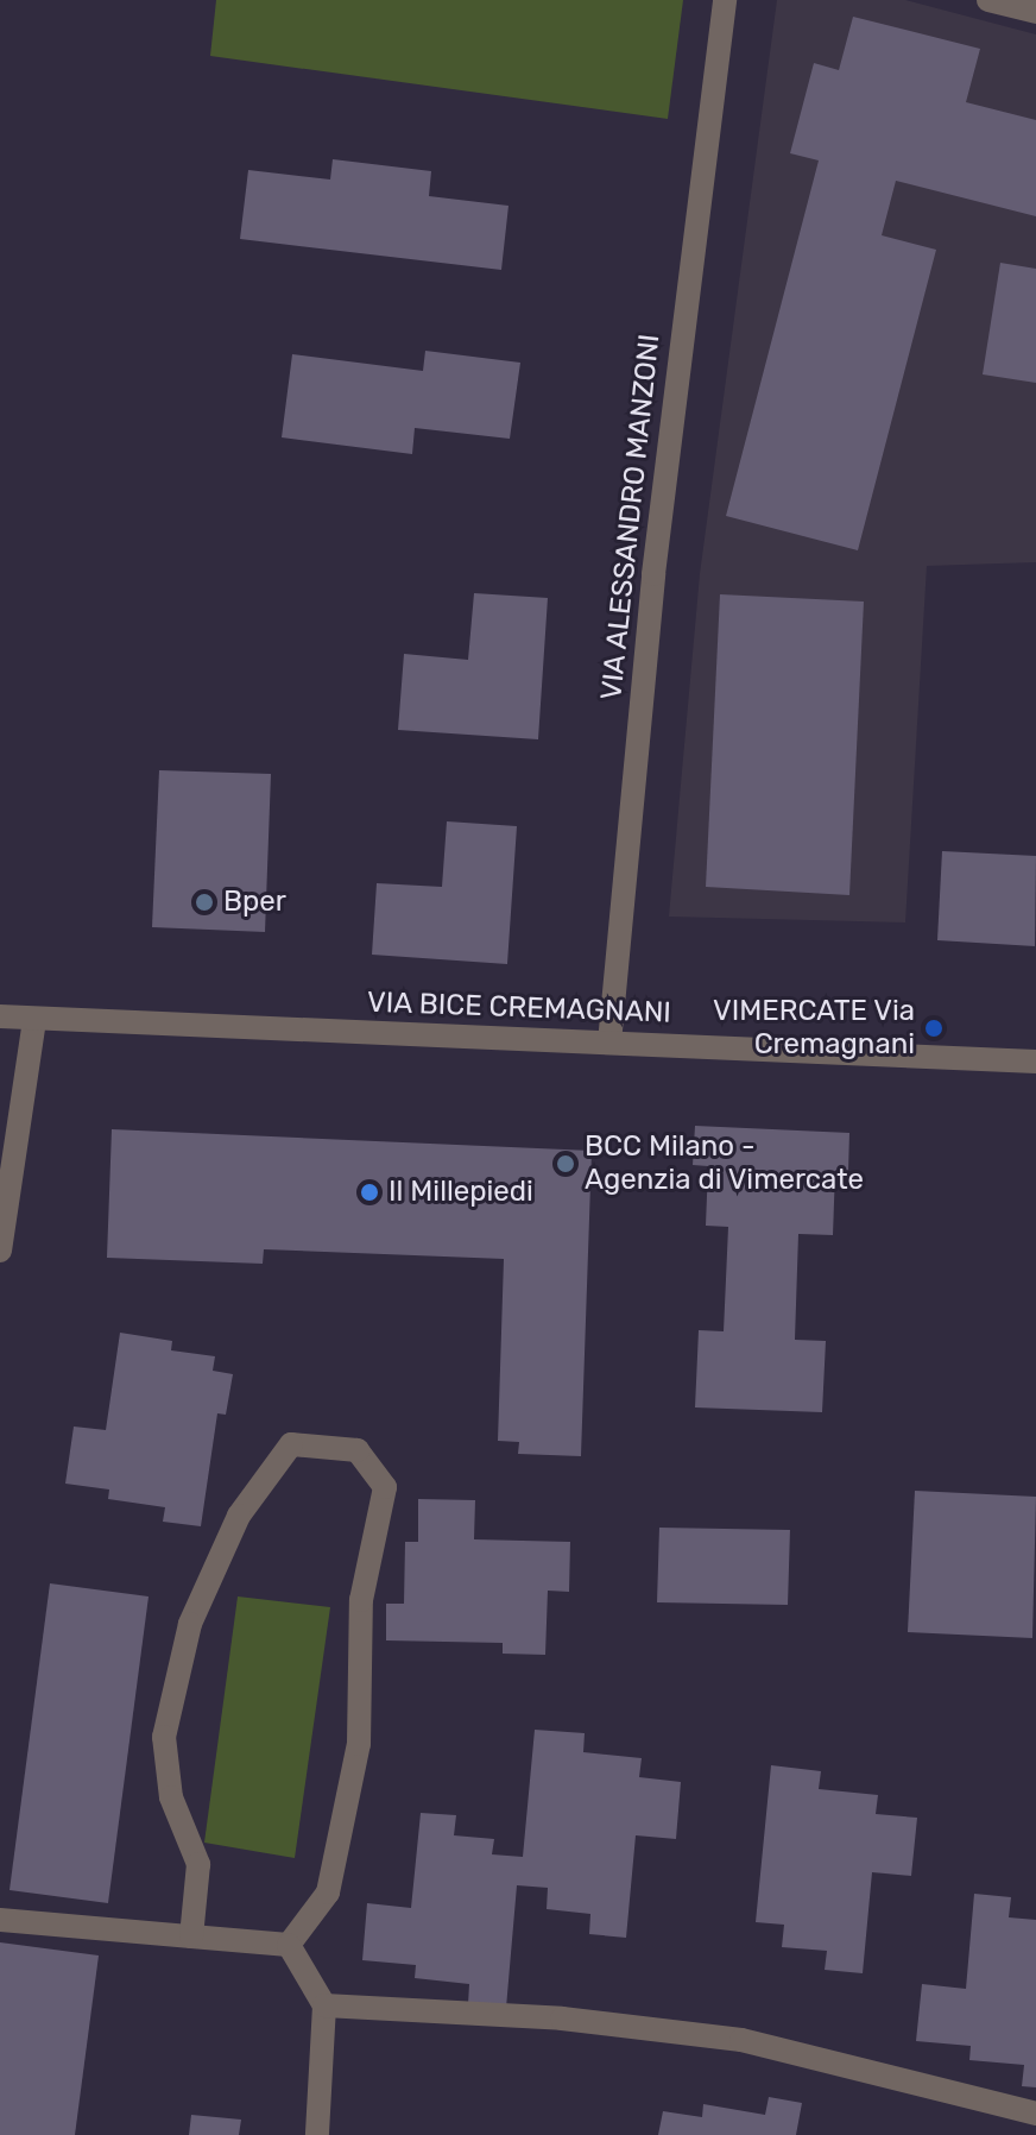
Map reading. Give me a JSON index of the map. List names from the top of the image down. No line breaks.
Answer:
{"streets":{"street":["VIA ALESSANDRO MANZONI","VIA BICE CREMAGNANI"]},"crossings":[["VIA ALESSANDRO MANZONI","VIA BICE CREMAGNANI"]],"places":["Bper","VIMERCATE Via Cremagnani","BCC Milano - Agenzia di Vimercate","Il Millepiedi"]}
